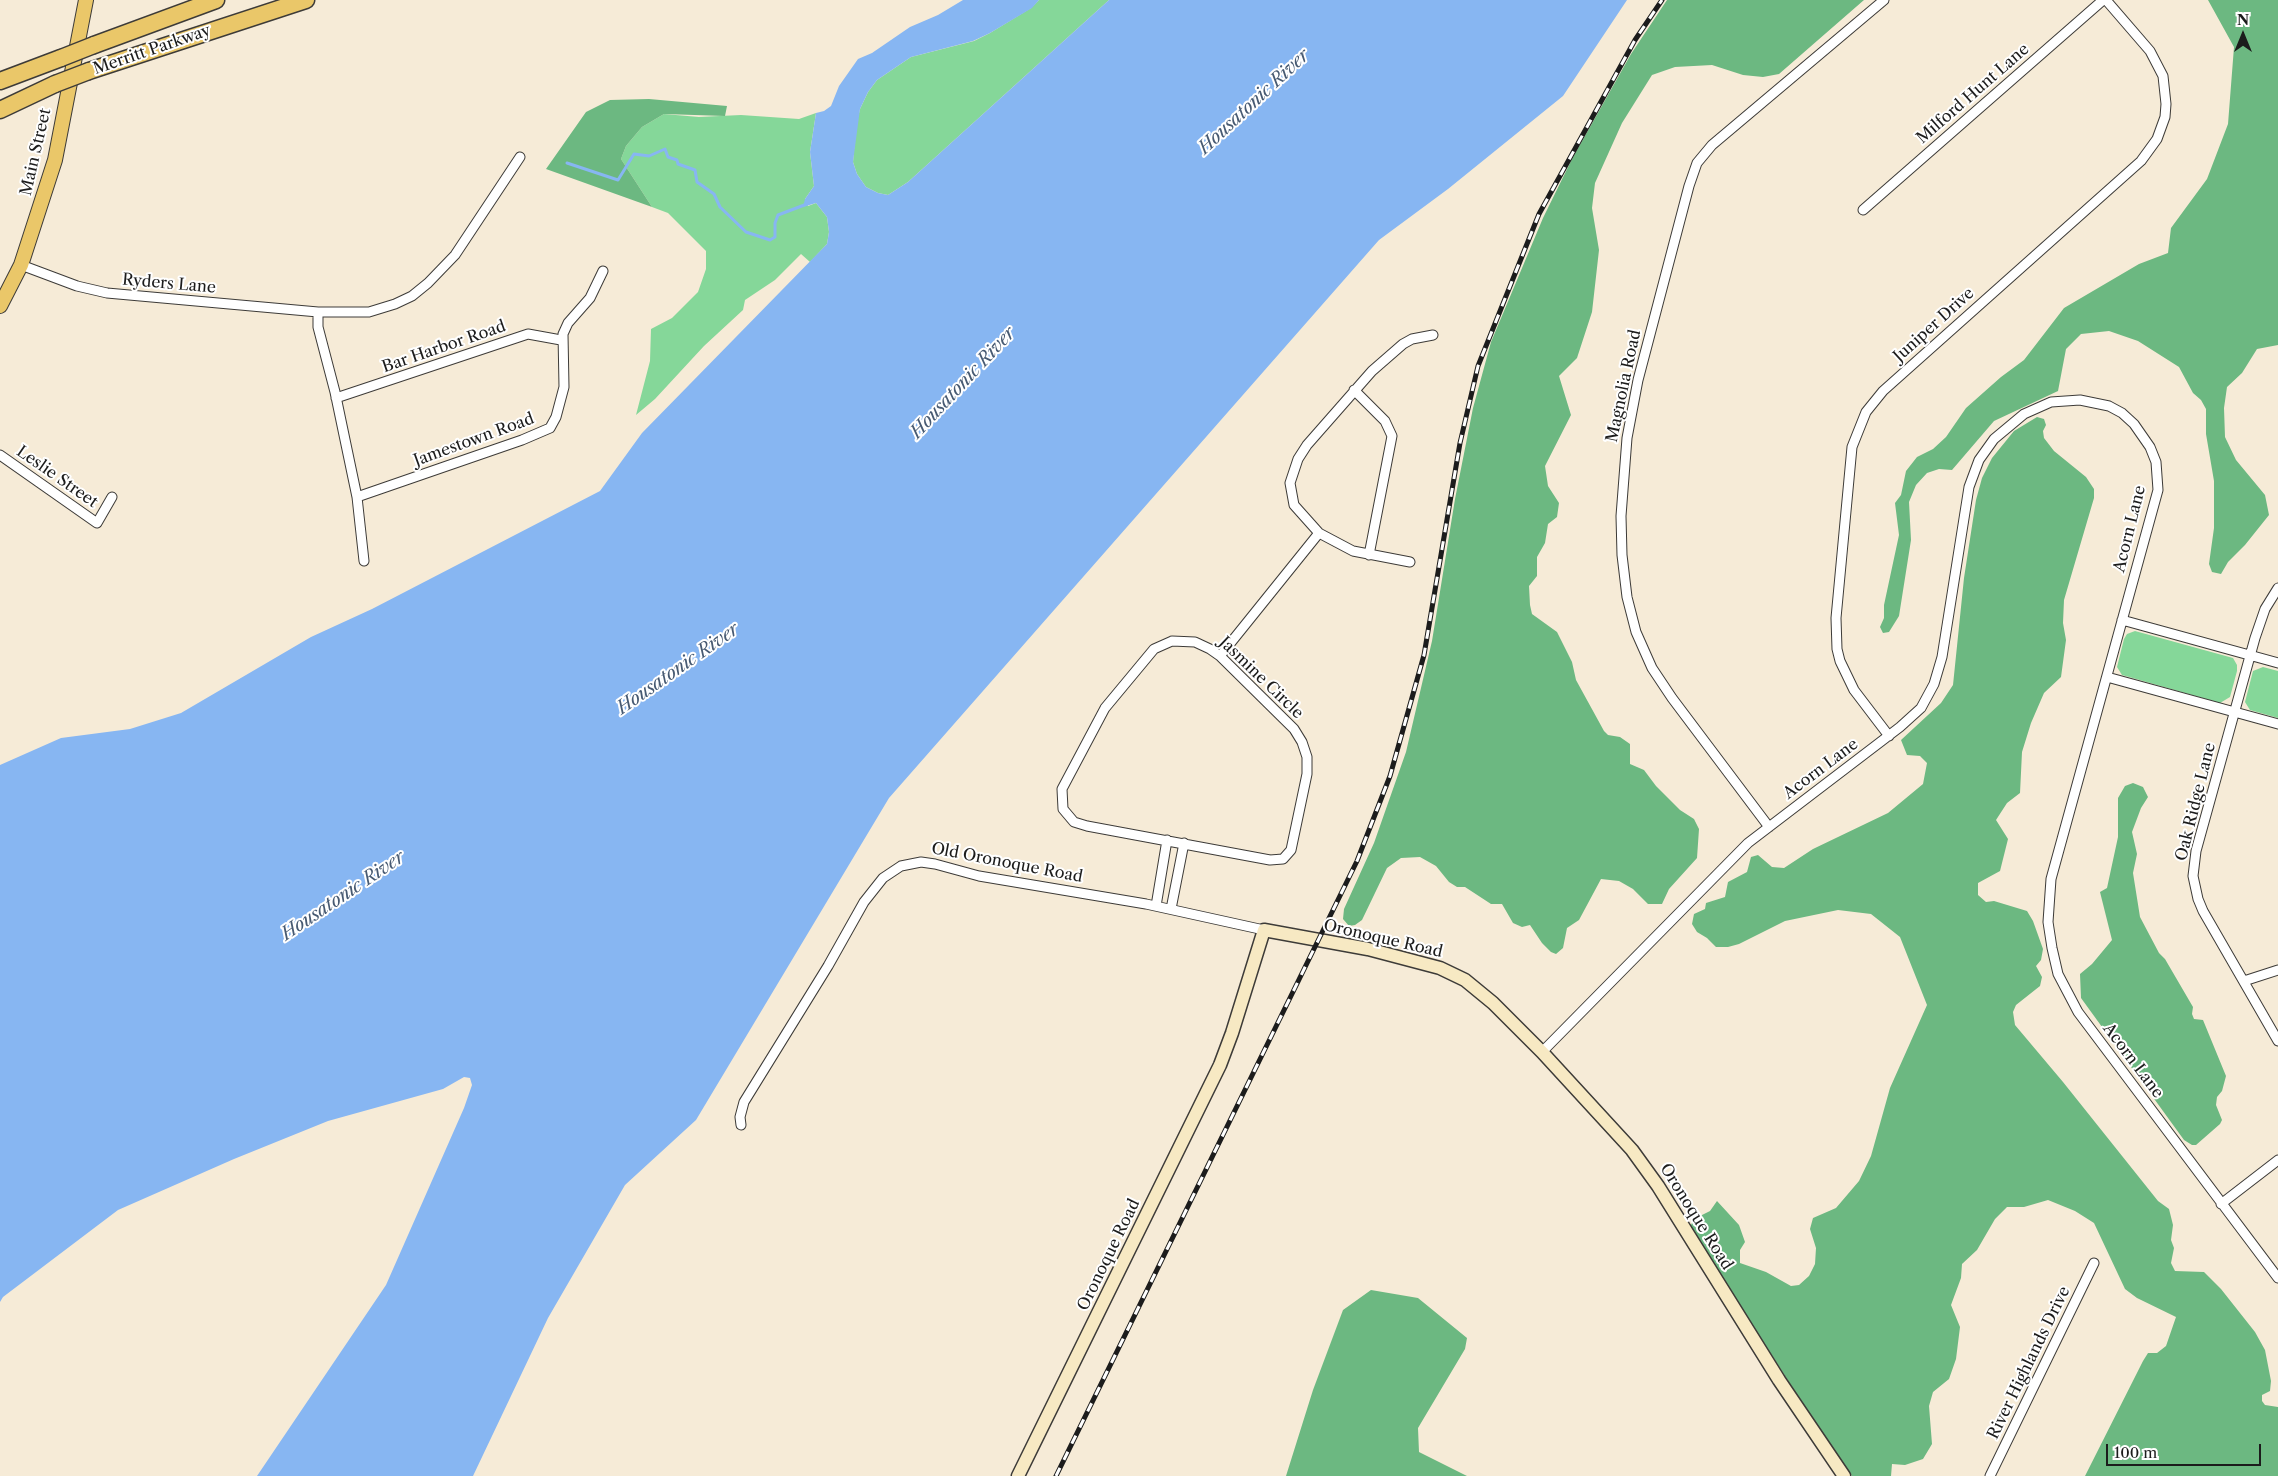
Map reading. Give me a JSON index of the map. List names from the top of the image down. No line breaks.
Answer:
{"streets":{"highway":["Merritt Parkway"],"main road":["Main Street"],"street":["Milford Hunt Lane","Ryders Lane","Juniper Drive","Bar Harbor Road","Magnolia Road","Jamestown Road","Leslie Street","Acorn Lane","Jasmine Circle","Oak Ridge Lane","Old Oronoque Road","Oronoque Road","River Highlands Drive"]},"crossings":[["Milford Hunt Lane","Juniper Drive"],["Main Street","Ryders Lane"],["Juniper Drive","Acorn Lane"],["Bar Harbor Road","Jamestown Road"],["Magnolia Road","Acorn Lane"],["Acorn Lane","Oronoque Road"],["Old Oronoque Road","Oronoque Road"]],"water":["Housatonic River"],"scale_bar":"100 m","north":"top"}
